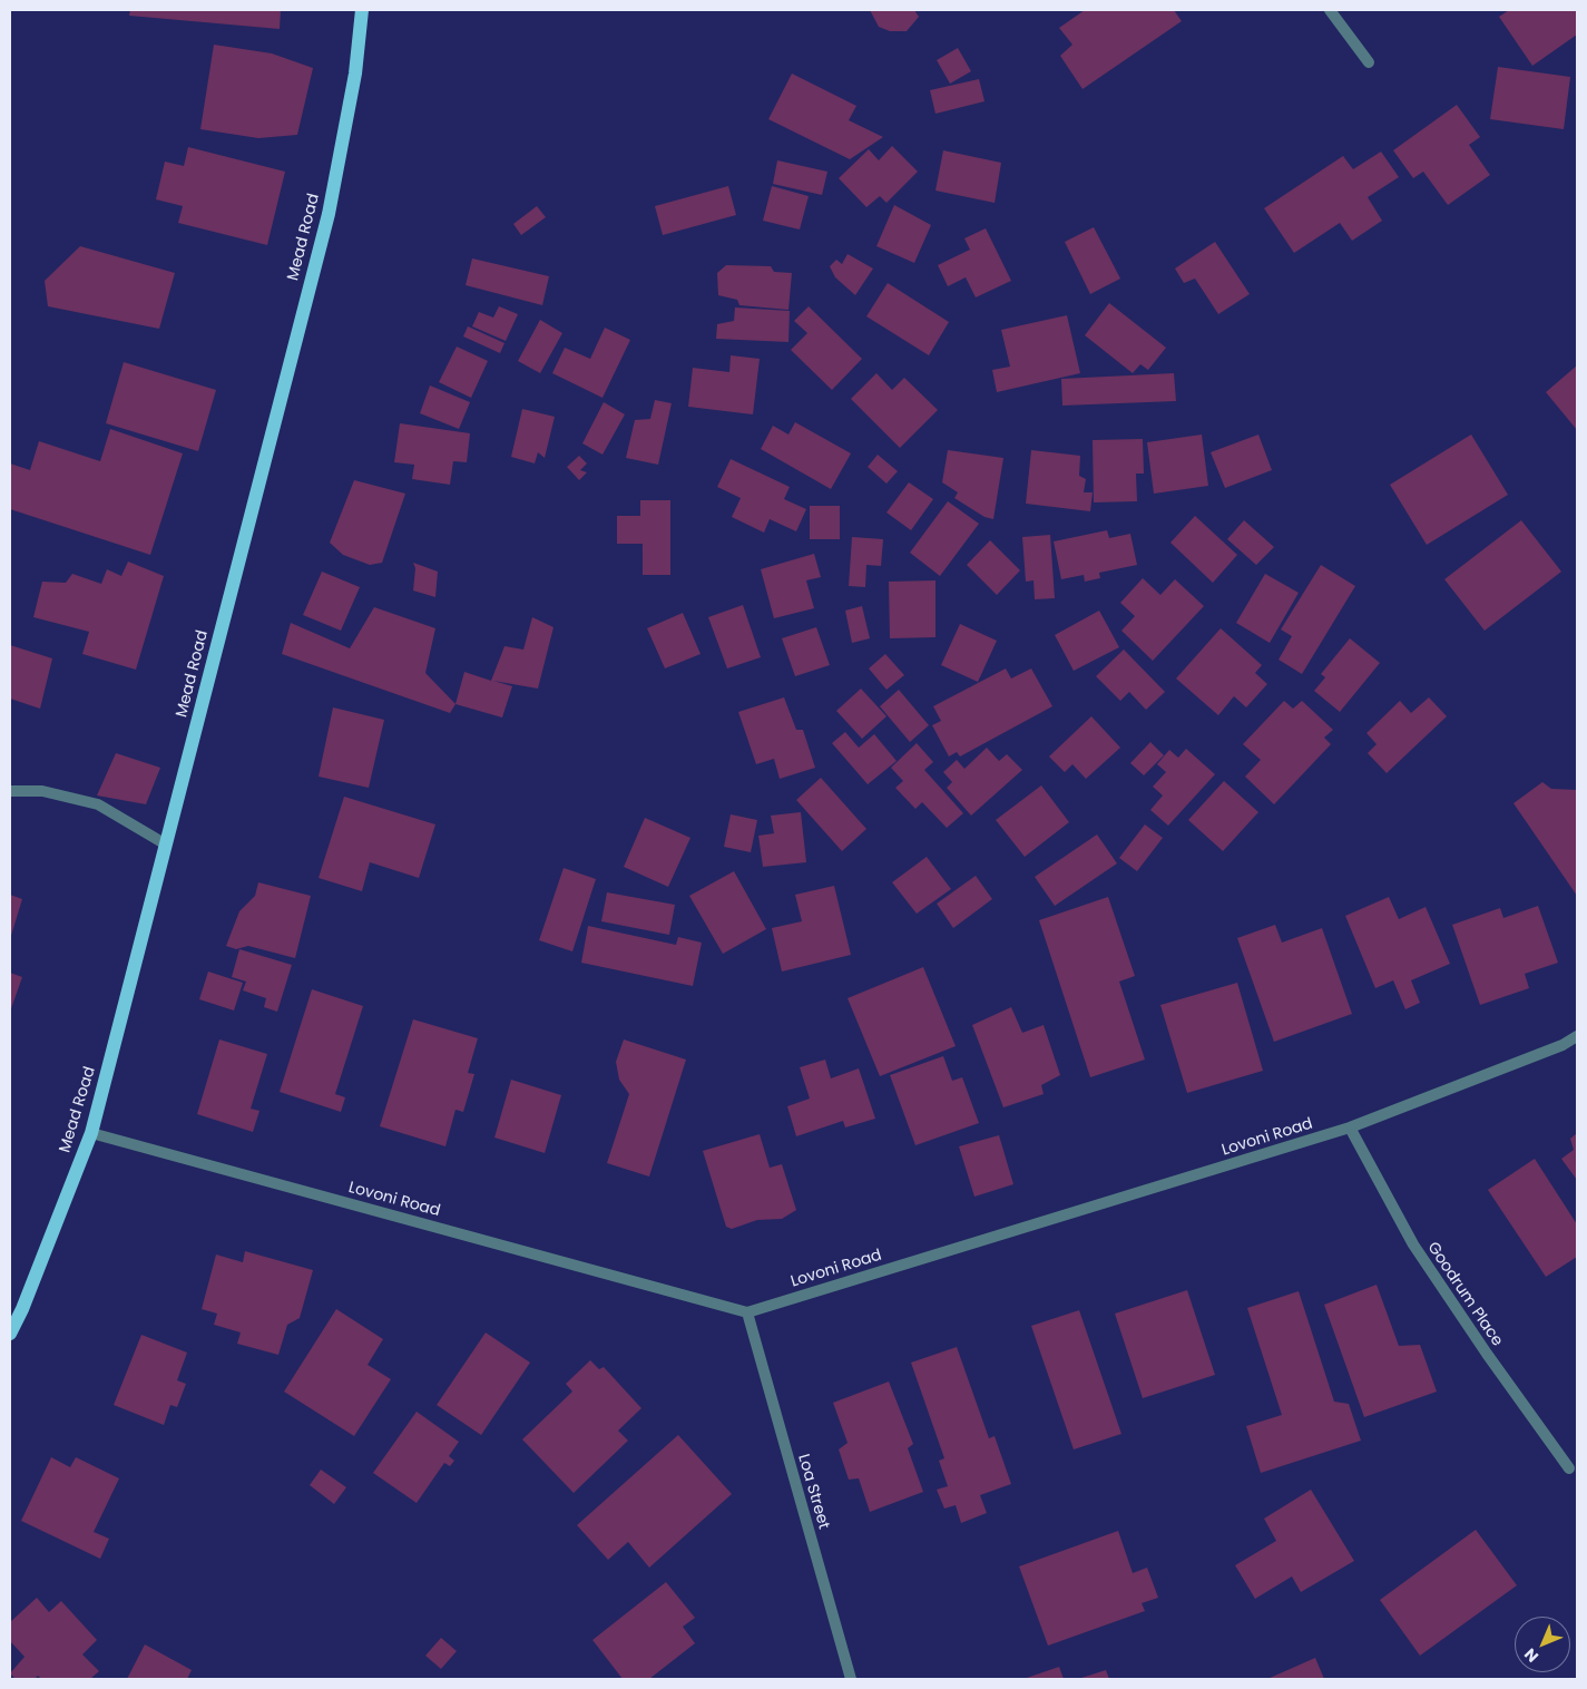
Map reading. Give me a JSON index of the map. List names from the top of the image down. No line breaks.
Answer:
{"streets":{"main road":["Mead Road"],"street":["Lovoni Road","Goodrum Place","Loa Street"]},"crossings":[["Mead Road","Lovoni Road"],["Lovoni Road","Goodrum Place"],["Lovoni Road","Loa Street"]],"north":"bottom left"}
